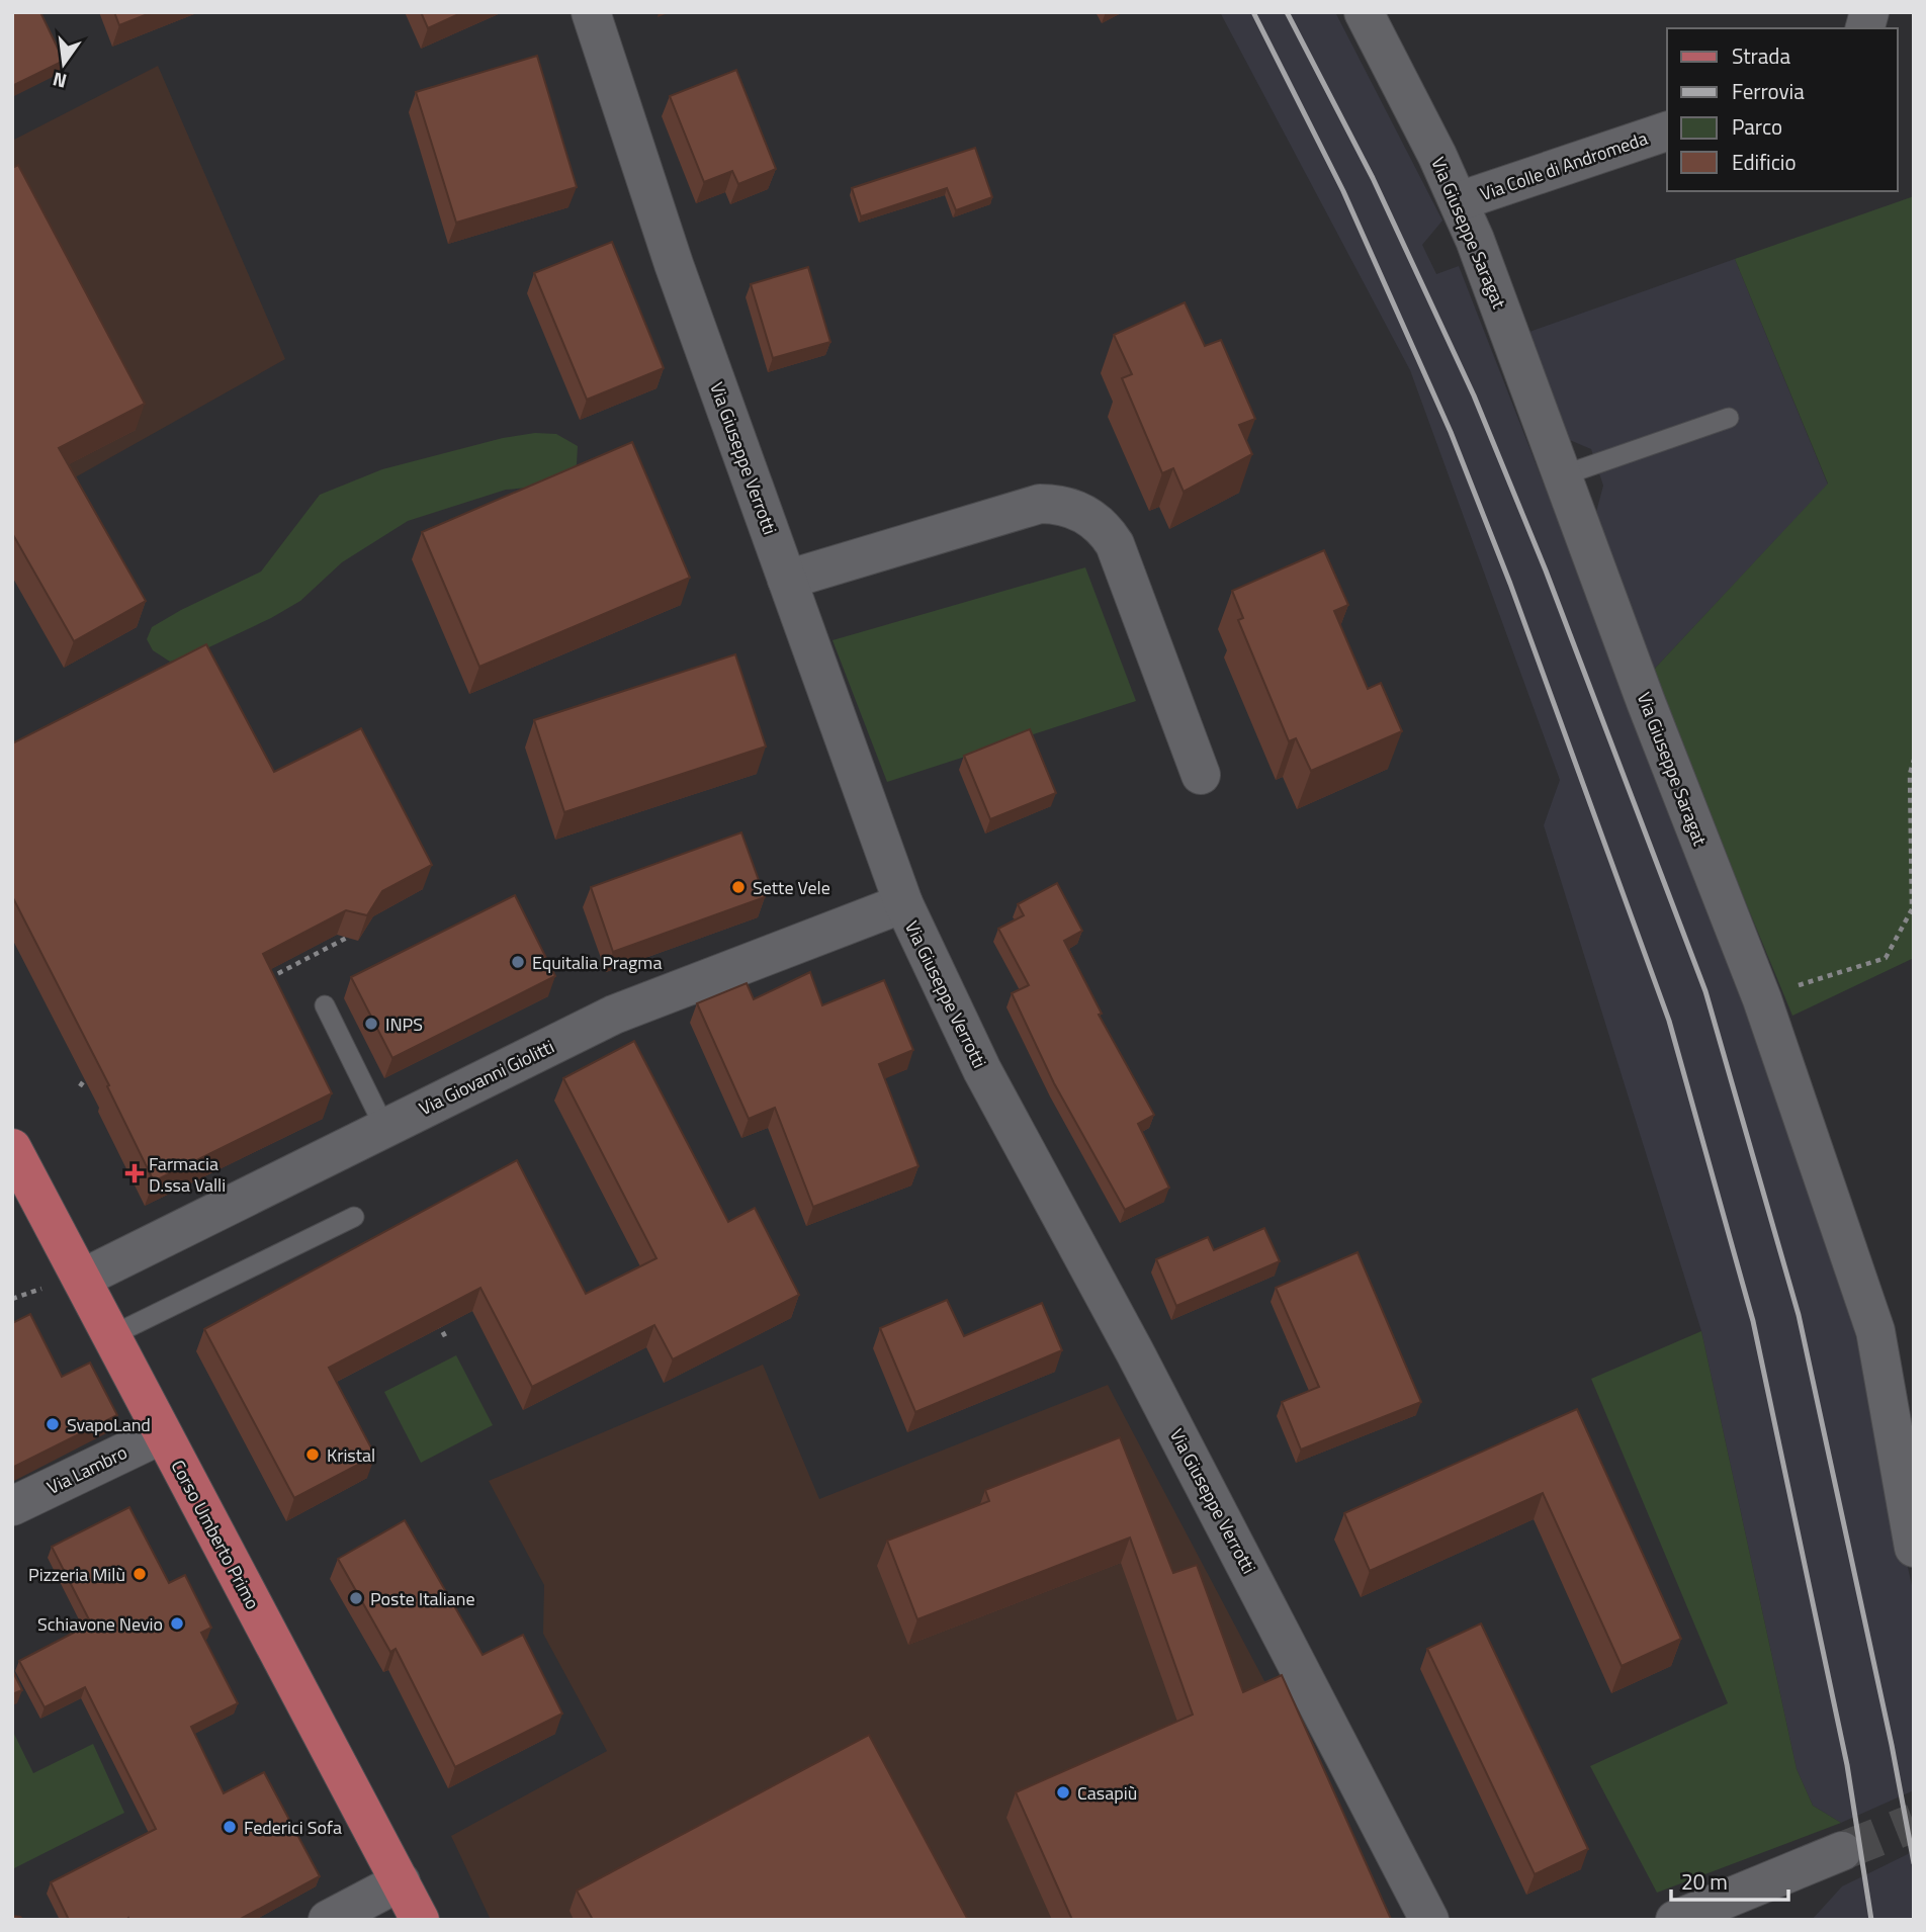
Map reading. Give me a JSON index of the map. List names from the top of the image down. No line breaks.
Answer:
{"streets":{"main road":["Corso Umberto Primo"],"street":["Via Colle di Andromeda","Via Giuseppe Saragat","Via Giuseppe Verrotti","Via Giovanni Giolitti","Via Lambro"]},"crossings":[["Via Colle di Andromeda","Via Giuseppe Saragat"],["Via Giuseppe Verrotti","Via Giovanni Giolitti"],["Via Giovanni Giolitti","Corso Umberto Primo"],["Via Lambro","Corso Umberto Primo"]],"places":{"other":["Sette Vele","Equitalia Pragma","INPS","SvapoLand","Kristal","Pizzeria Milù","Poste Italiane","Schiavone Nevio","Casapiù","Federici Sofa"],"health":["Farmacia D.ssa Valli"]},"legend":["Strada","Ferrovia","Parco","Edificio"],"scale_bar":"20 m","north":"bottom"}
